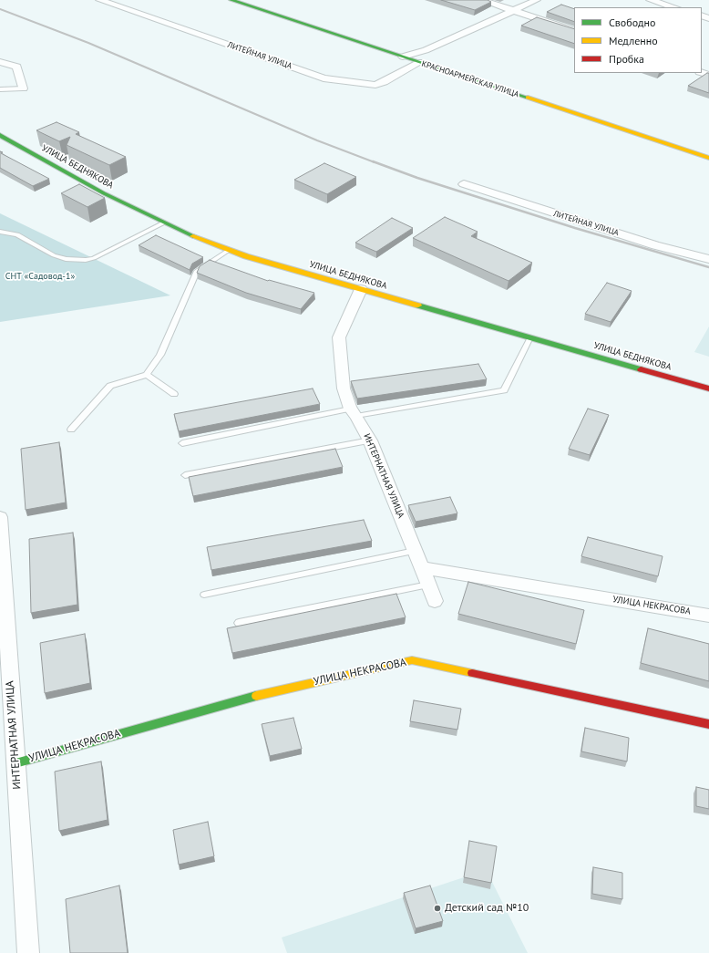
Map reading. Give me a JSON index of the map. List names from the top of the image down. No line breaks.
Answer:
{"streets":{"street":["ЛИТЕЙНАЯ УЛИЦА","КРАСНОАРМЕЙСКАЯ УЛИЦА","УЛИЦА БЕДНЯКОВА","ИНТЕРНАТНАЯ УЛИЦА","УЛИЦА НЕКРАСОВА"]},"crossings":[["ЛИТЕЙНАЯ УЛИЦА","КРАСНОАРМЕЙСКАЯ УЛИЦА"],["УЛИЦА БЕДНЯКОВА","ИНТЕРНАТНАЯ УЛИЦА"],["ИНТЕРНАТНАЯ УЛИЦА","УЛИЦА НЕКРАСОВА"]],"parks":["СНТ «Садовод-1»"],"places":["Детский сад №10"],"legend":["Свободно","Медленно","Пробка"]}
